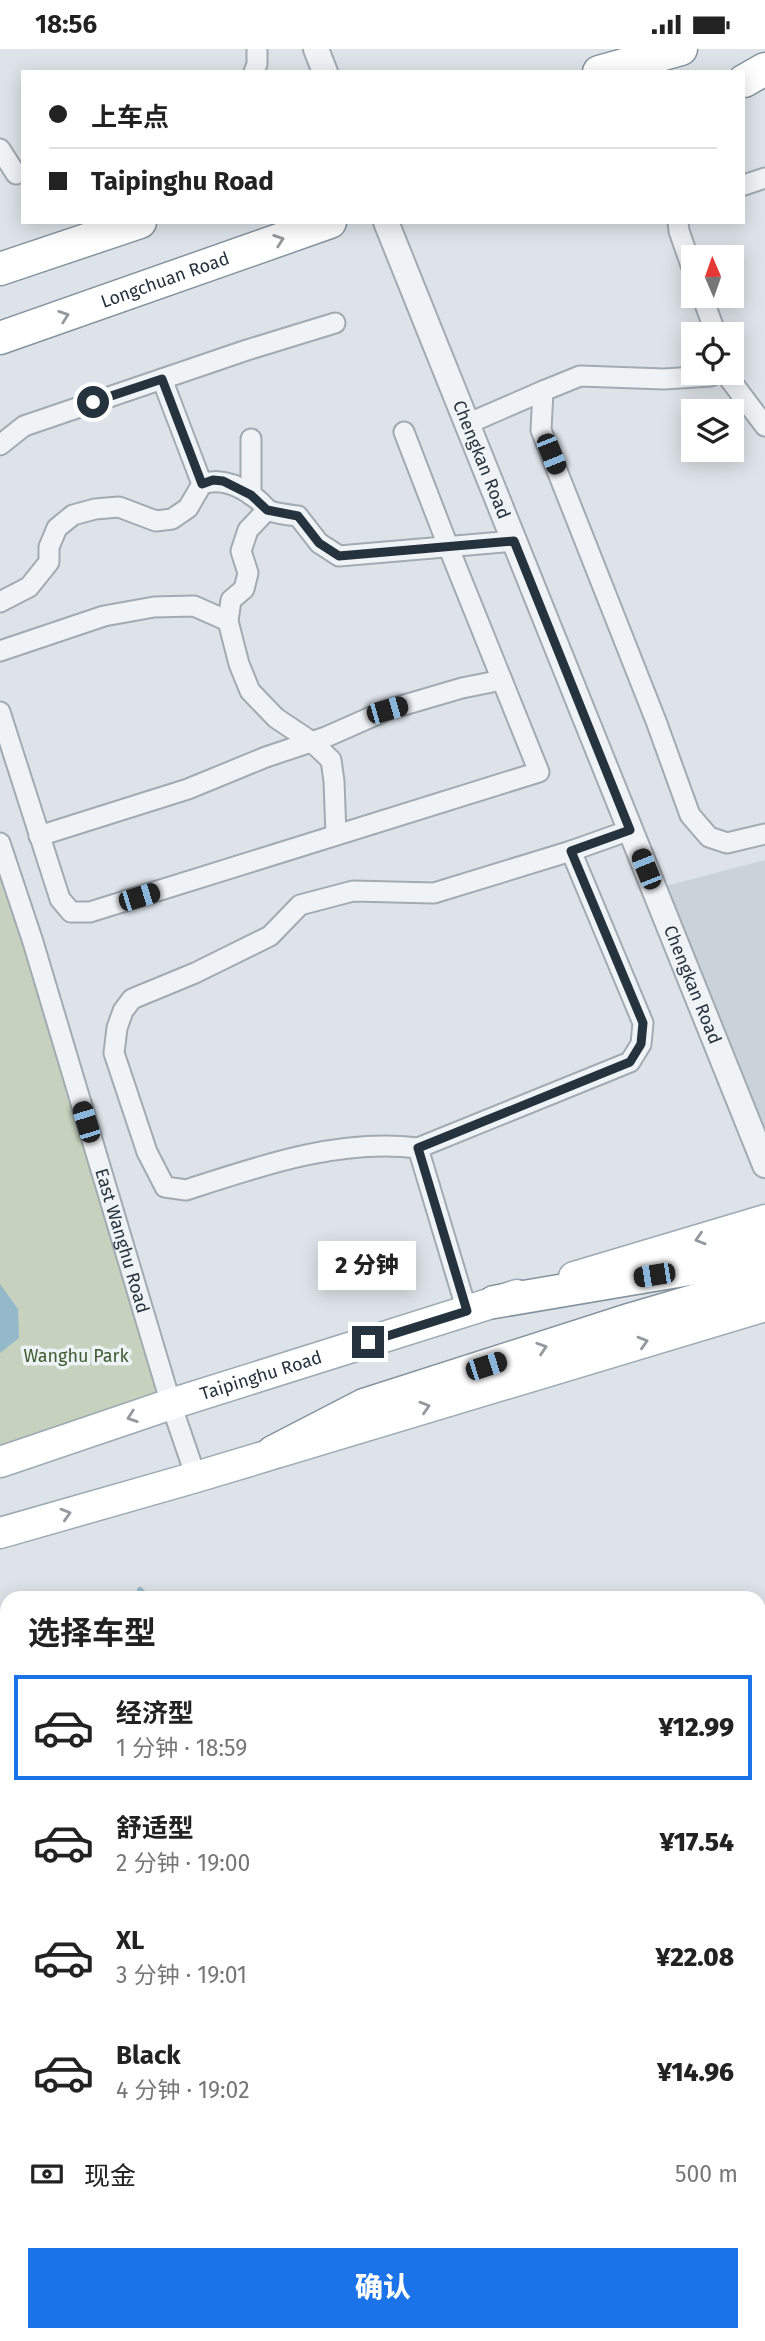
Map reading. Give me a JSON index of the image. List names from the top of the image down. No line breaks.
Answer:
{"streets":{"highway":["Longchuan Road"],"main road":["Taipinghu Road"],"street":["Chengkan Road","East Wanghu Road"]},"crossings":[["East Wanghu Road","Taipinghu Road"]],"parks":["Wanghu Park"],"north":"top","page":{"status":"18:56","banner":["上车点","Taipinghu Road"],"bubble":"2 分钟","heading":"选择车型","list":[{"name":"经济型","note":"1 分钟 · 18:59","value":"¥12.99"},{"name":"舒适型","note":"2 分钟 · 19:00","value":"¥17.54"},{"name":"XL","note":"3 分钟 · 19:01","value":"¥22.08"},{"name":"Black","note":"4 分钟 · 19:02","value":"¥14.96"}],"pay":["现金","500 m"],"buttons":"确认"}}
